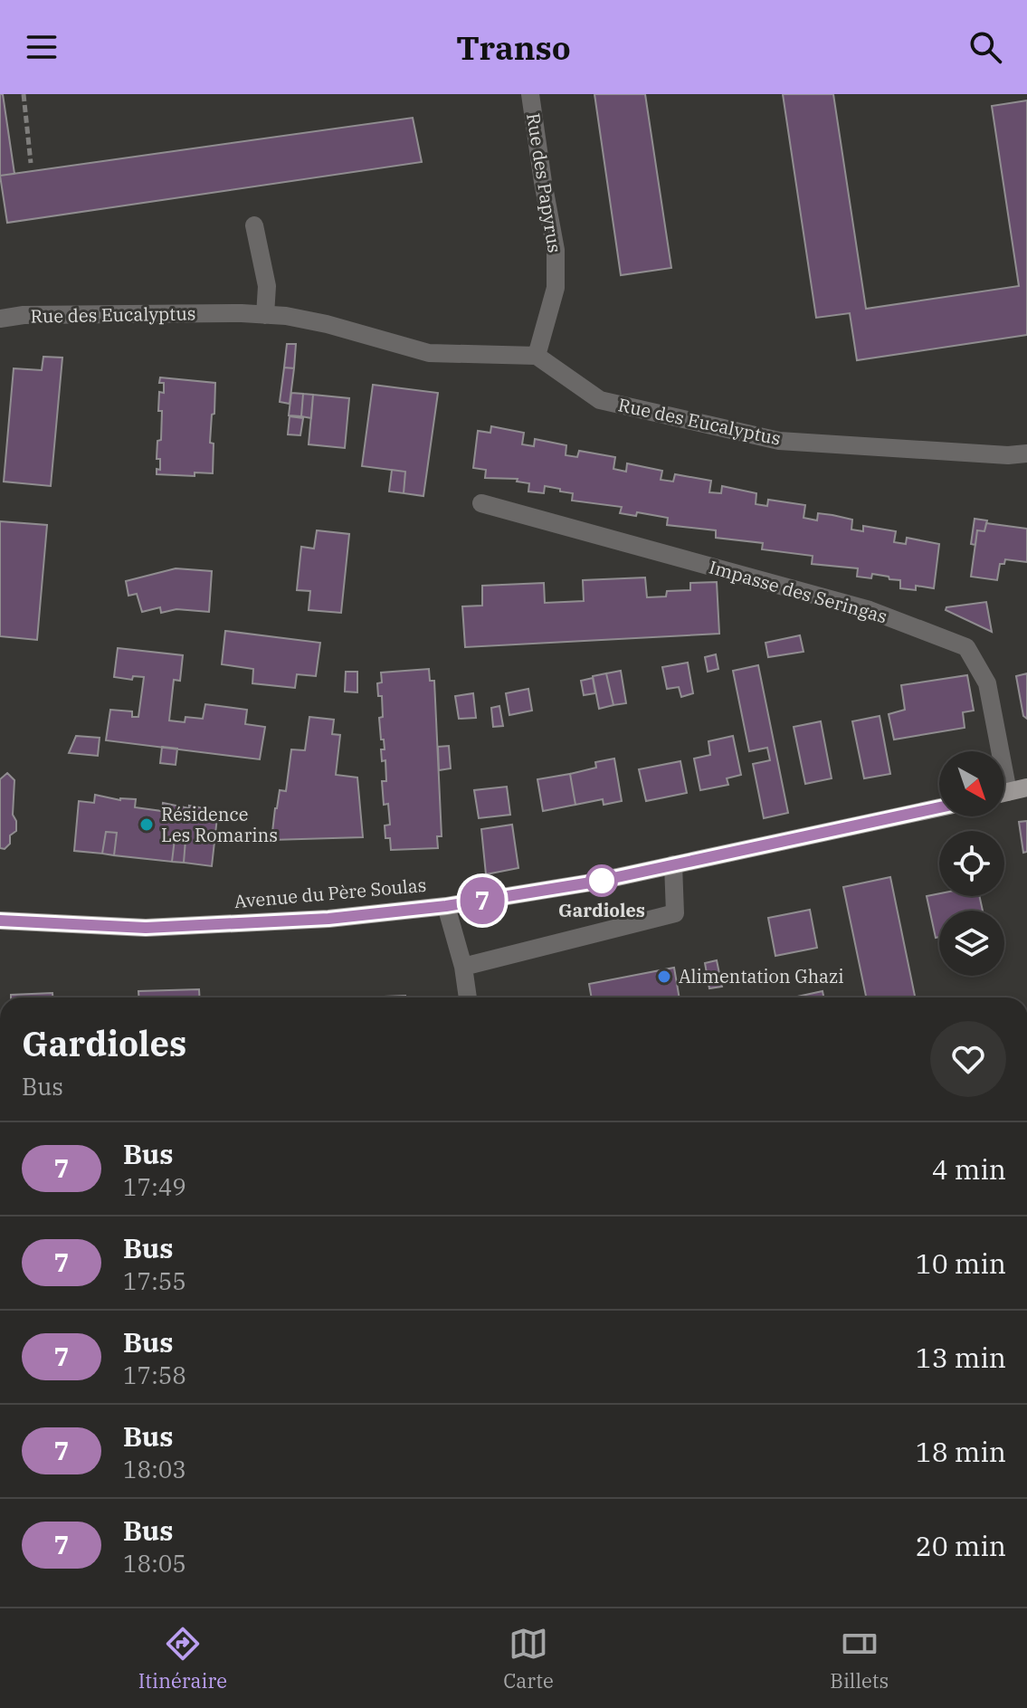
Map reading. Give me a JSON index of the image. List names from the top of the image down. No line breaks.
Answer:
{"streets":{"main road":["Avenue du Père Soulas"],"street":["Rue des Papyrus","Rue des Eucalyptus","Impasse des Seringas"]},"crossings":[["Rue des Papyrus","Rue des Eucalyptus"]],"places":["Résidence Les Romarins","Gardioles","Alimentation Ghazi"],"lines":["bus line 7"],"north":"bottom right","page":{"header":"Transo","on_map":"7","heading":["Gardioles","Bus"],"list":[{"mark":"7","name":"Bus","note":"17:49","value":"4 min"},{"mark":"7","name":"Bus","note":"17:55","value":"10 min"},{"mark":"7","name":"Bus","note":"17:58","value":"13 min"},{"mark":"7","name":"Bus","note":"18:03","value":"18 min"},{"mark":"7","name":"Bus","note":"18:05","value":"20 min"}],"tabs":["Itinéraire","Carte","Billets"]}}
